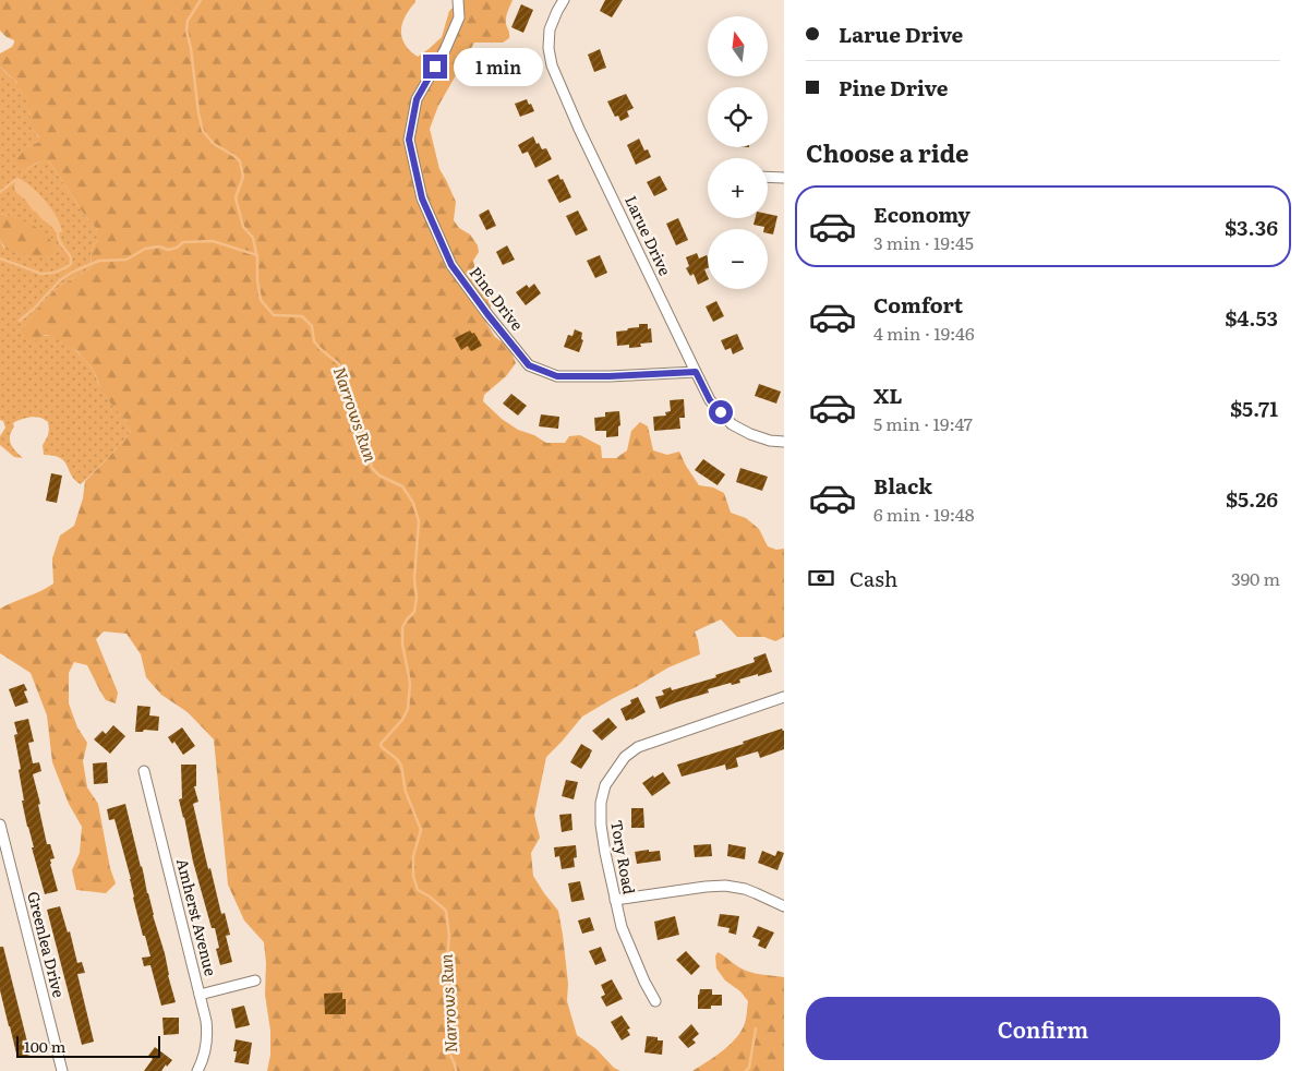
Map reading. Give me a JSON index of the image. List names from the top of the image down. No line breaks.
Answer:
{"streets":{"street":["Larue Drive","Pine Drive","Tory Road","Amherst Avenue","Greenlea Drive"]},"crossings":[["Larue Drive","Pine Drive"]],"water":["Narrows Run"],"scale_bar":"100 m","north":"top","page":{"banner":["Larue Drive","Pine Drive"],"map_buttons":["+","−"],"bubble":"1 min","heading":"Choose a ride","list":[{"name":"Economy","note":"3 min · 19:45","value":"$3.36"},{"name":"Comfort","note":"4 min · 19:46","value":"$4.53"},{"name":"XL","note":"5 min · 19:47","value":"$5.71"},{"name":"Black","note":"6 min · 19:48","value":"$5.26"}],"pay":["Cash","390 m"],"buttons":"Confirm","scale":"100 m"}}
